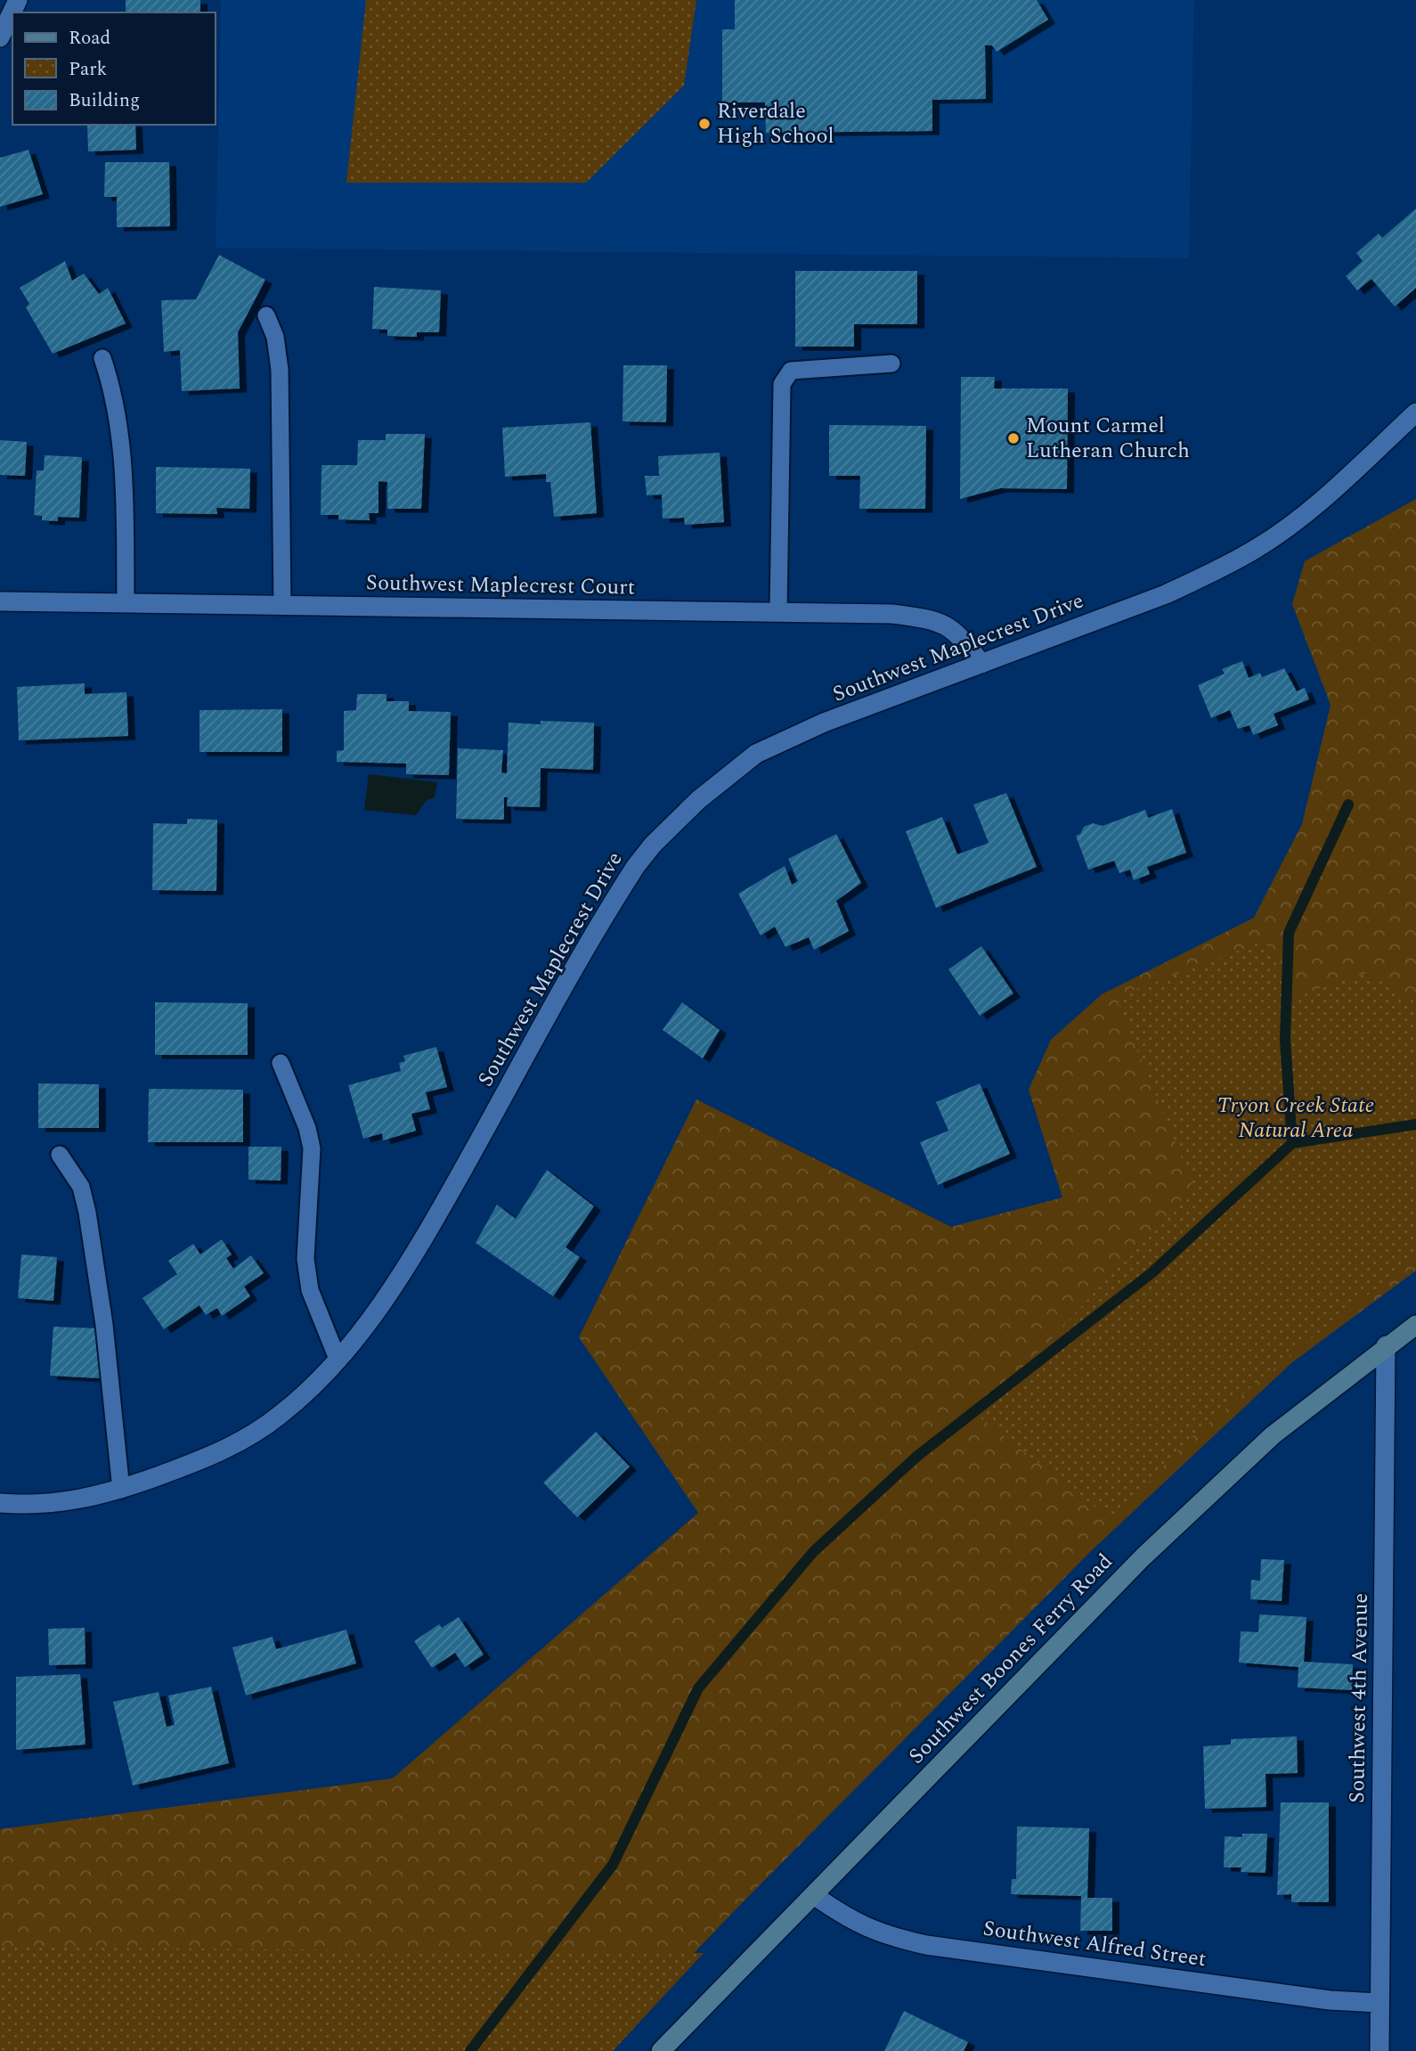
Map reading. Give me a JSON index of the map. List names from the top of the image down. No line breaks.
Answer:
{"streets":{"main road":["Southwest Boones Ferry Road"],"street":["Southwest Maplecrest Court","Southwest Maplecrest Drive","Southwest 4th Avenue","Southwest Alfred Street"]},"crossings":[["Southwest Maplecrest Court","Southwest Maplecrest Drive"],["Southwest Boones Ferry Road","Southwest 4th Avenue"],["Southwest Boones Ferry Road","Southwest Alfred Street"],["Southwest 4th Avenue","Southwest Alfred Street"]],"parks":["Tryon Creek State Natural Area"],"places":["Riverdale High School","Mount Carmel Lutheran Church"],"legend":["Road","Park","Building"]}
